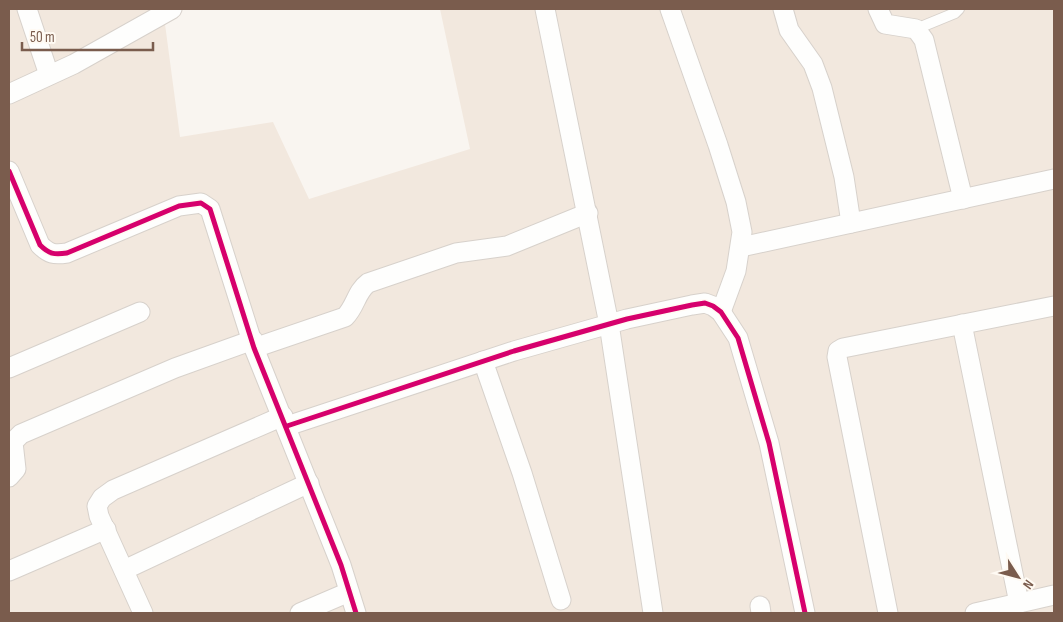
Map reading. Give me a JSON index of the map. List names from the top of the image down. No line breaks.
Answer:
{"scale_bar":"50 m","north":"bottom right"}
